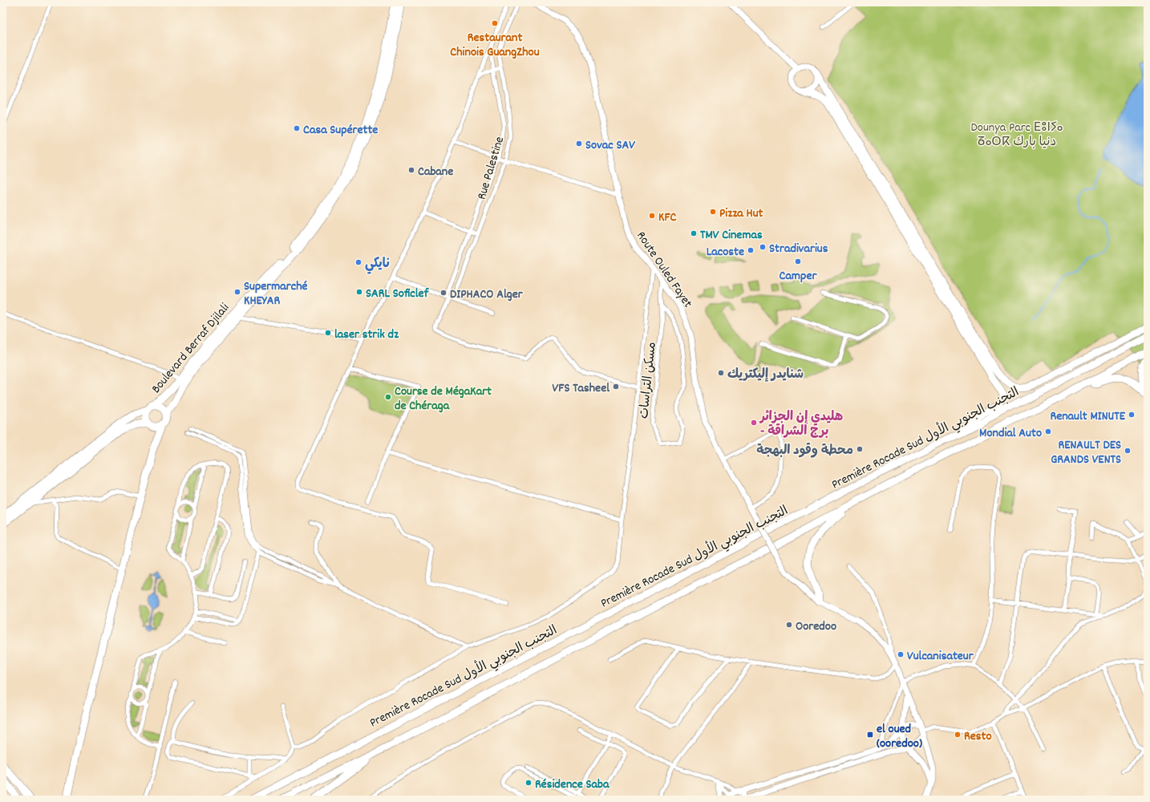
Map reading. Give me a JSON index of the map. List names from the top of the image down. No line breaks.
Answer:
{"streets":{"highway":["Boulevard Berraf Djilali","Première Rocade Sud التجنب الجنوبي الأول"],"main road":["Route Ouled Fayet"],"street":["Rue Palestine","مسكن التراسات"]},"crossings":[["Route Ouled Fayet","مسكن التراسات"]],"parks":["Dounya Parc ⴹⵓⵏⵢⴰ ⵒⴰⵔⴽ دنيا بارك"],"places":{"other":["Restaurant Chinois GuangZhou","Casa Supérette","Sovac SAV","Cabane","Pizza Hut","KFC","TMV Cinemas","Stradivarius","Lacoste","Camper","نايكي","Supermarché KHEYAR","SARL Soficlef","DIPHACO Alger","laser strik dz","شنايدر إليكتريك","VFS Tasheel","Course de MégaKart de Chéraga","Renault MINUTE","هليدي إن الجزائر - برج الشراقة","Mondial Auto","محطة وقود البهجة","RENAULT DES GRANDS VENTS","Ooredoo","Vulcanisateur","Resto","Résidence Saba"],"transit":["el oued (ooredoo)"]}}
